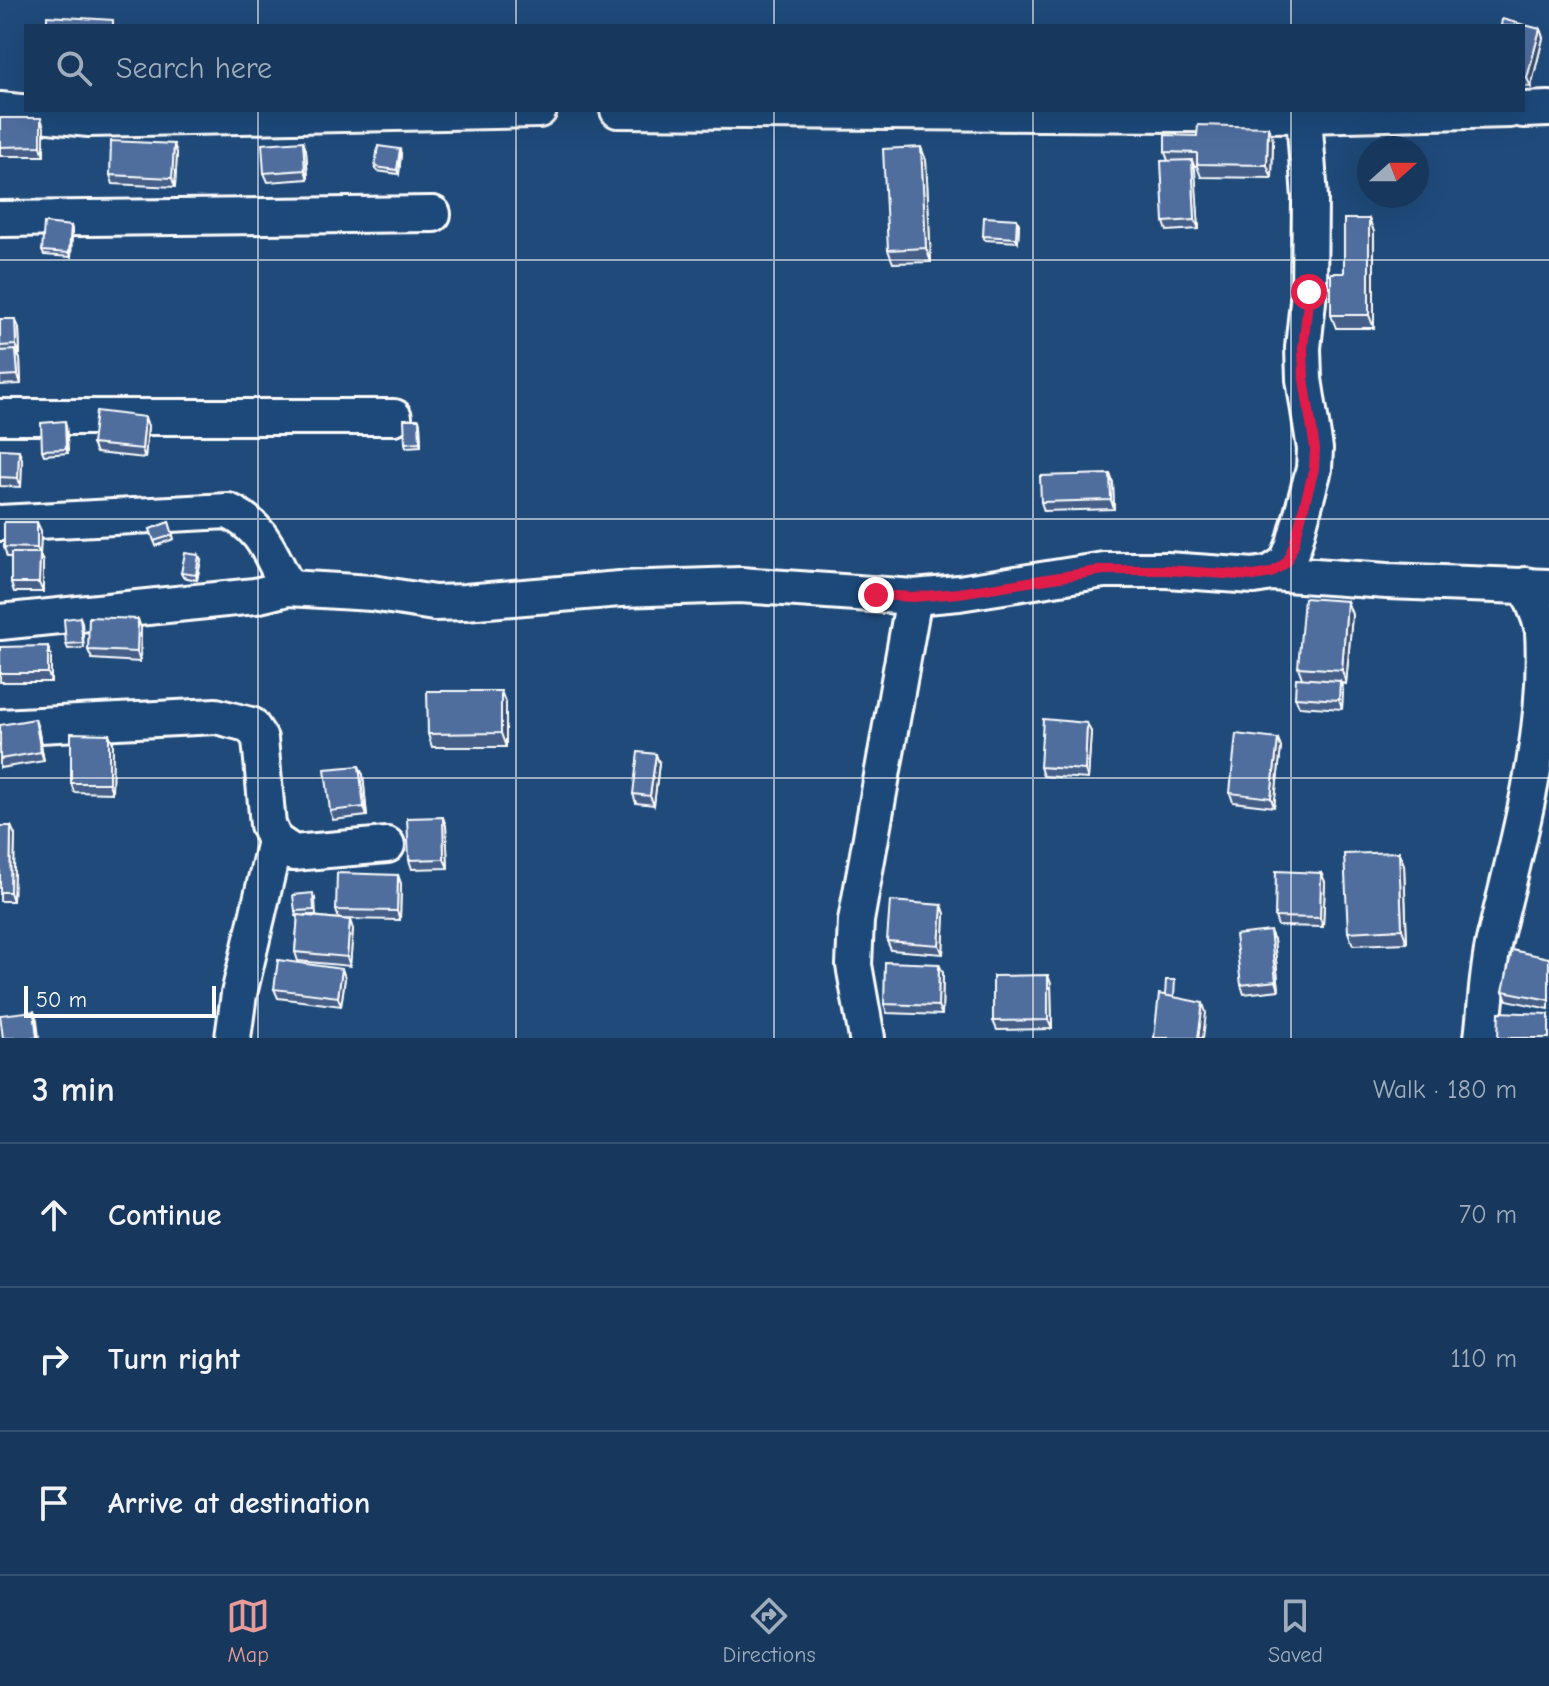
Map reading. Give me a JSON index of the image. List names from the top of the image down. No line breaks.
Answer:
{"scale_bar":"50 m","north":"right","page":{"search":"Search here","scale":"50 m","heading":["3 min","Walk · 180 m"],"list":[["Continue","70 m"],["Turn right","110 m"],"Arrive at destination"],"nav":["Map","Directions","Saved"]}}
